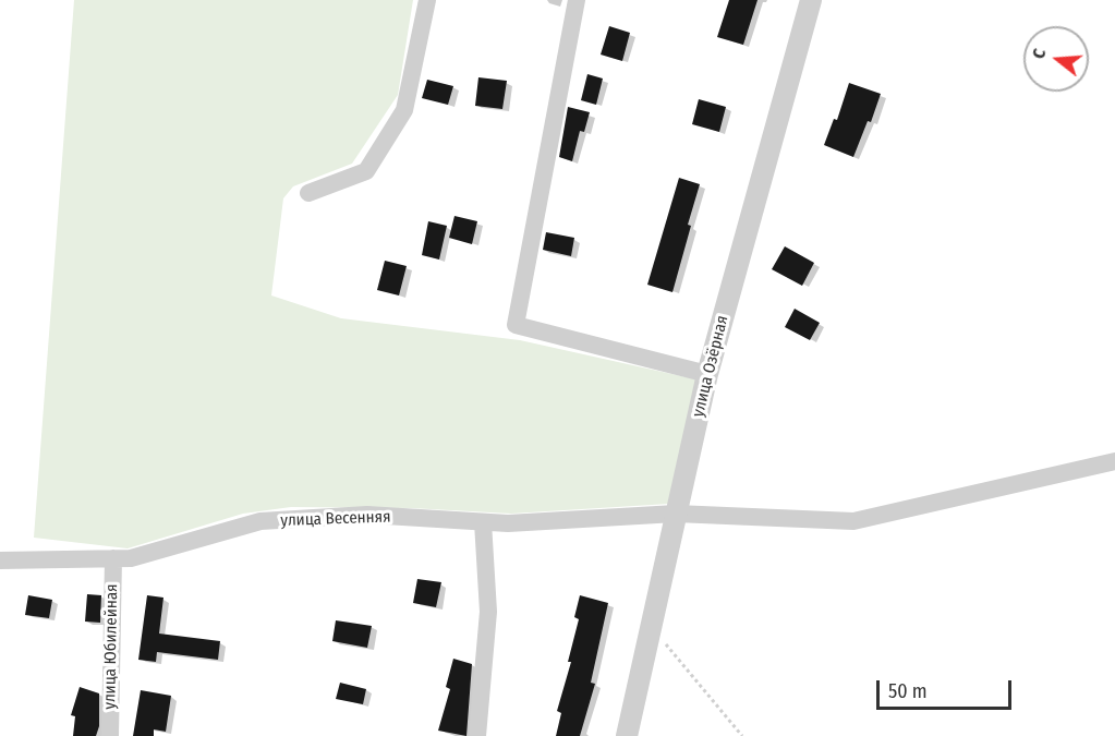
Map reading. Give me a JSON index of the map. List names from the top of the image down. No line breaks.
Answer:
{"streets":{"street":["улица Озёрная","улица Весенняя","улица Юбилейная"]},"crossings":[["улица Озёрная","улица Весенняя"],["улица Весенняя","улица Юбилейная"]],"scale_bar":"50 m","north":"left"}
